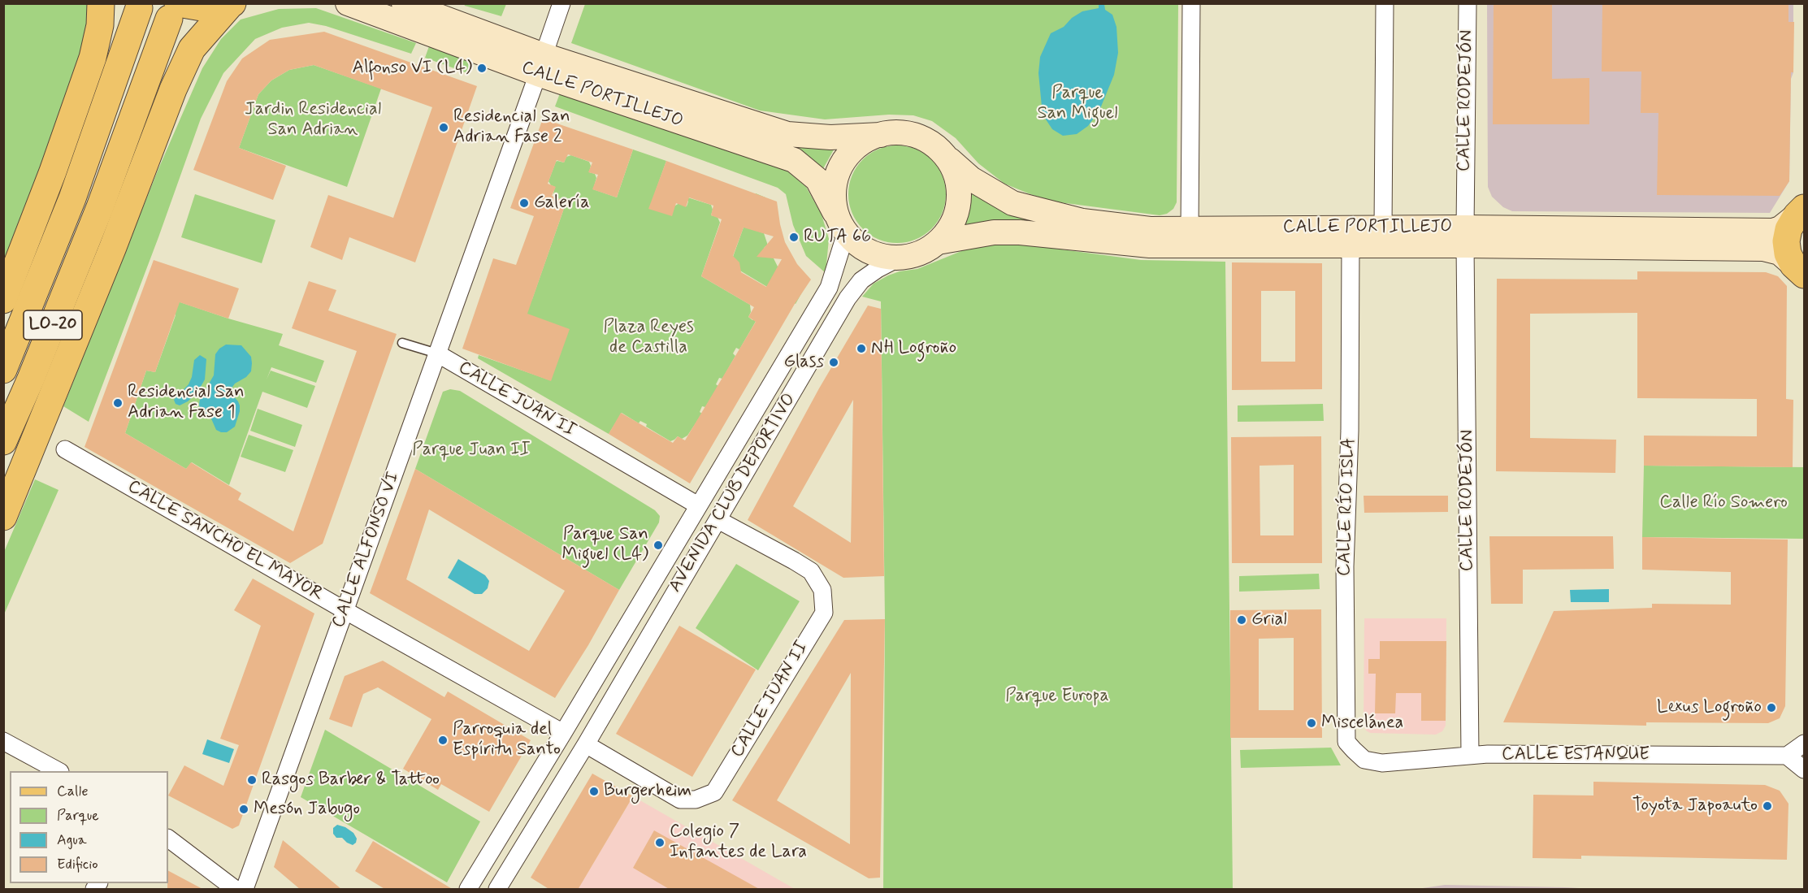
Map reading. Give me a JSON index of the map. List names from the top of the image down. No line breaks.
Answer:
{"streets":{"main road":["CALLE PORTILLEJO","LO-20"],"street":["CALLE RODEJÓN","CALLE JUAN II","AVENIDA CLUB DEPORTIVO","CALLE RÍO ISLA","CALLE SANCHO EL MAYOR","CALLE ALFONSO VI","CALLE ESTANQUE"]},"crossings":[["CALLE PORTILLEJO","CALLE RODEJÓN"],["CALLE PORTILLEJO","AVENIDA CLUB DEPORTIVO"],["CALLE PORTILLEJO","CALLE RÍO ISLA"],["CALLE PORTILLEJO","CALLE ALFONSO VI"],["CALLE RODEJÓN","CALLE ESTANQUE"],["CALLE JUAN II","AVENIDA CLUB DEPORTIVO"],["CALLE JUAN II","CALLE ALFONSO VI"],["AVENIDA CLUB DEPORTIVO","CALLE SANCHO EL MAYOR"],["CALLE RÍO ISLA","CALLE ESTANQUE"],["CALLE SANCHO EL MAYOR","CALLE ALFONSO VI"]],"parks":["Parque San Miguel","Jardin Residencial San Adrian","Plaza Reyes de Castilla","Parque Juan II","Calle Río Somero","Parque Europa"],"places":["Alfonso VI (L4)","Residencial San Adrian Fase 2","Galería","RUTA 66","NH Logroño","Glass","Residencial San Adrian Fase 1","Parque San Miguel (L4)","Grial","Lexus Logroño","Miscelánea","Parroquia del Espíritu Santo","Rasgos Barber & Tattoo","Burgerheim","Toyota Japoauto","Mesón Jabugo","Colegio 7 Infantes de Lara"],"legend":["Calle","Parque","Agua","Edificio"]}
